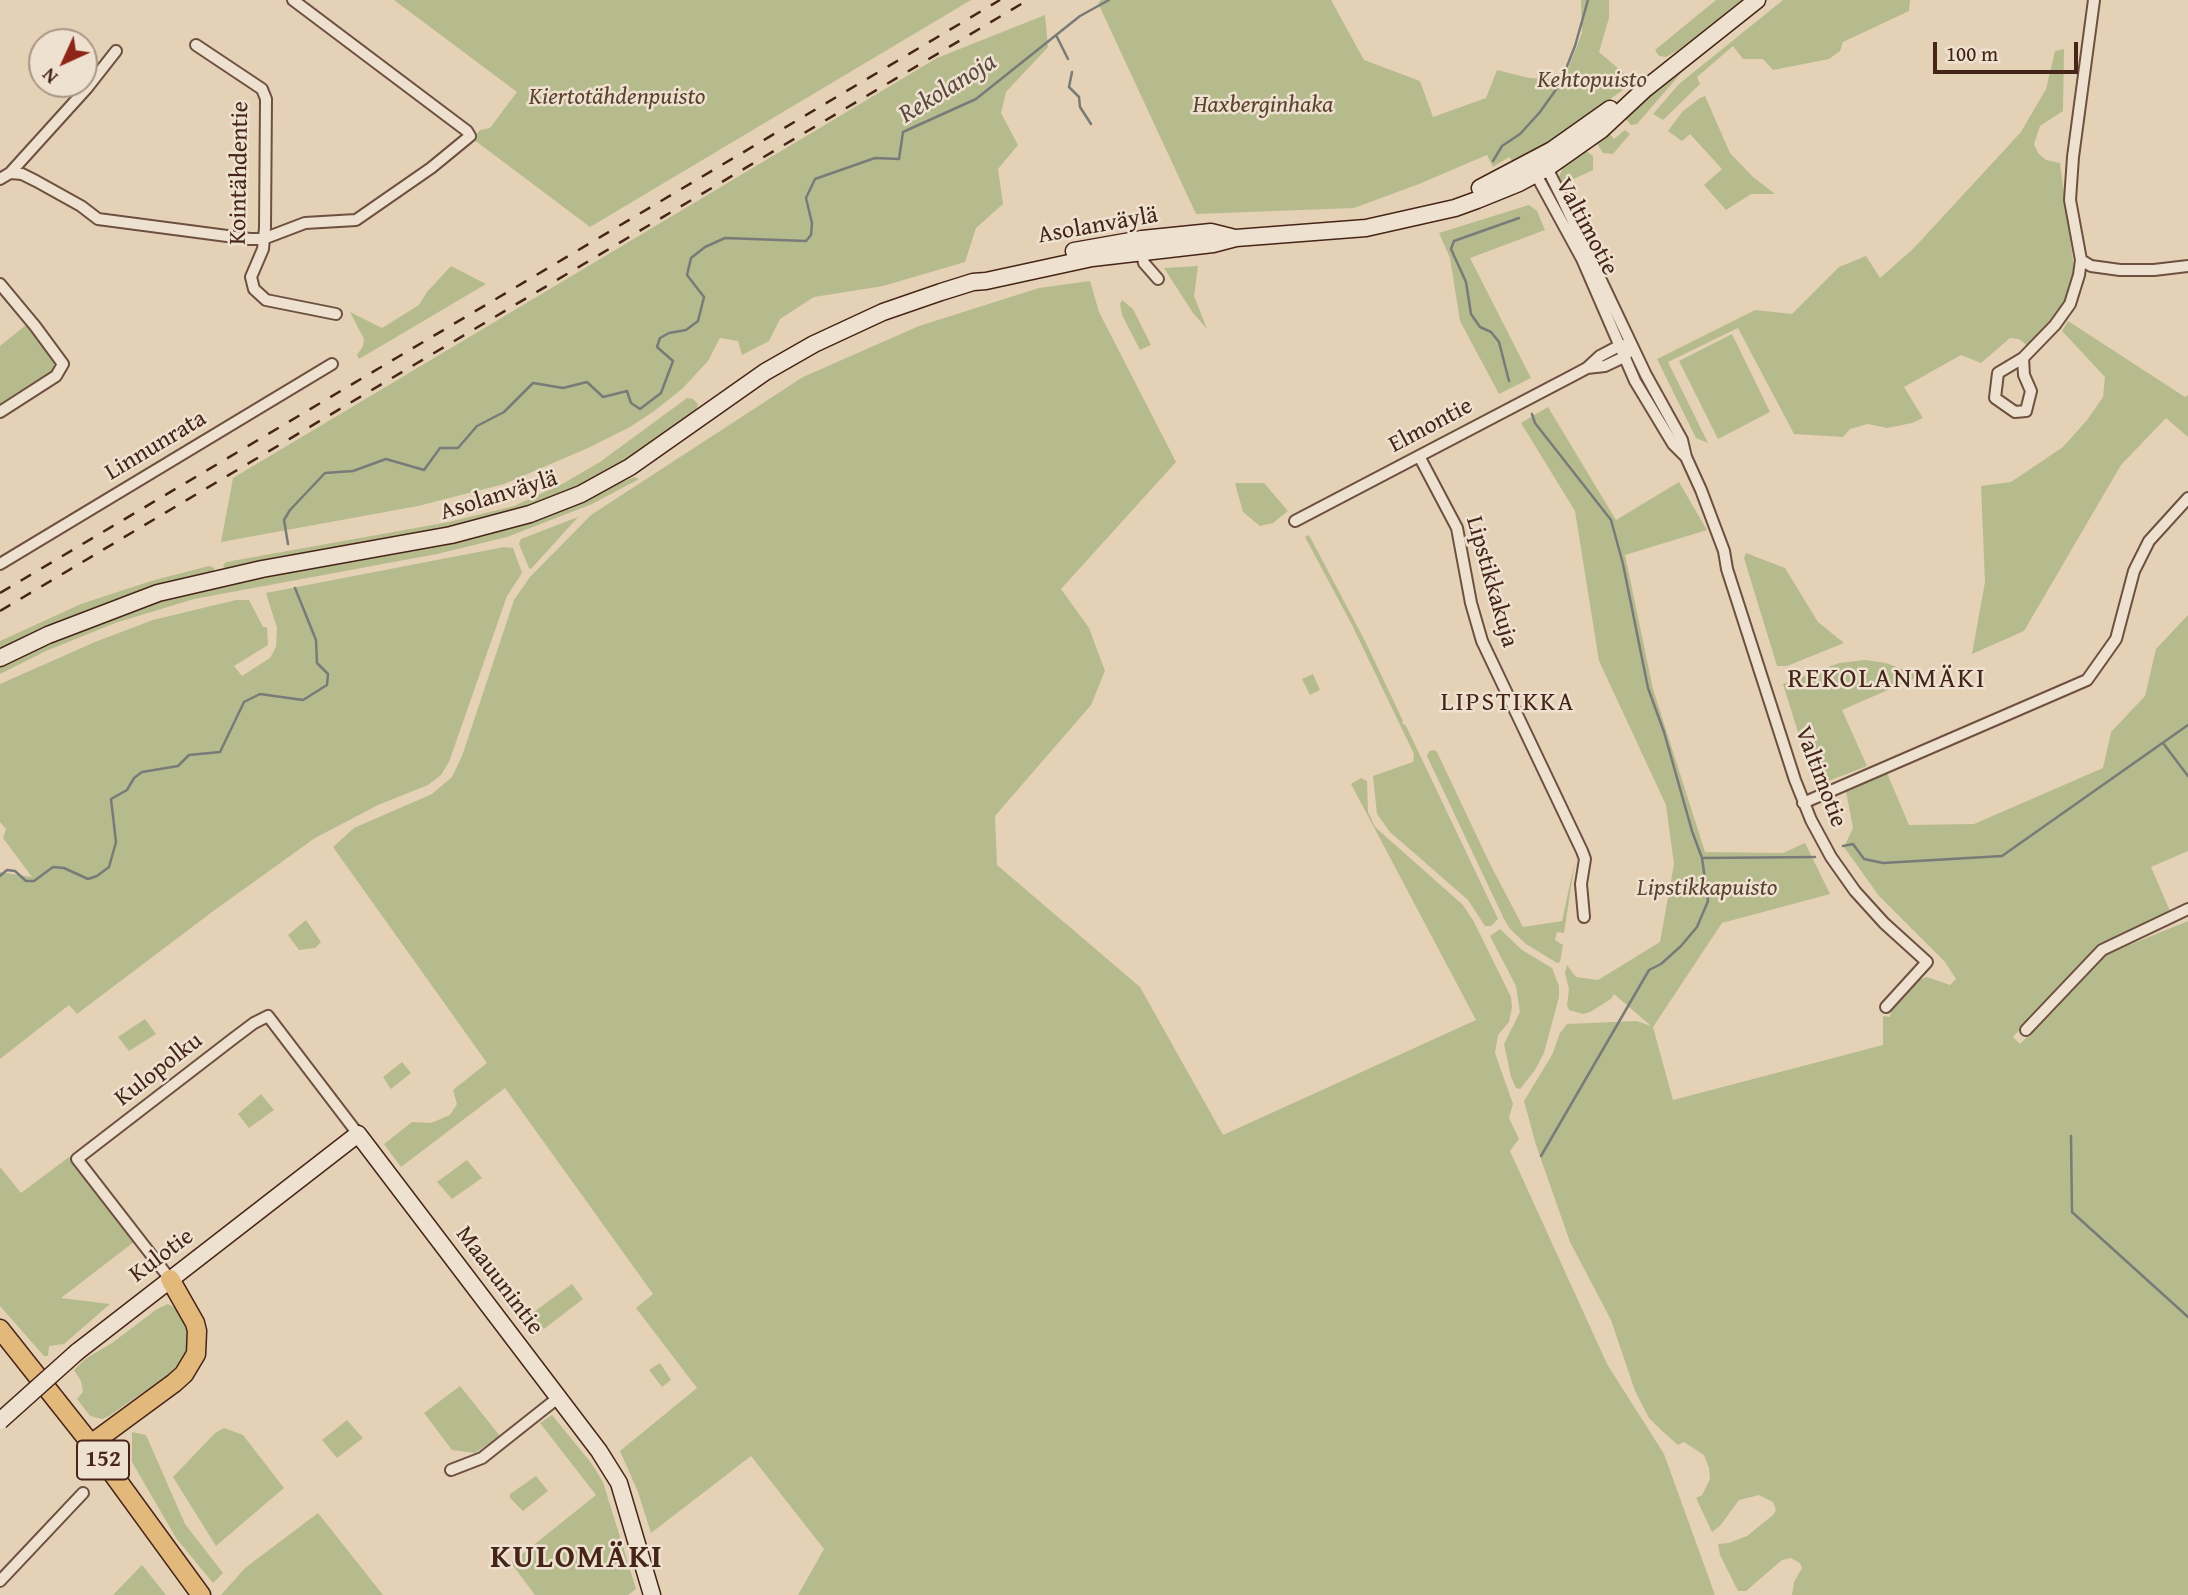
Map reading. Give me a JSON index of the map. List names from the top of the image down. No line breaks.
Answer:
{"streets":{"main road":["Asolanväylä","Kulotie","Maauunintie","152"],"street":["Kointähdentie","Valtimotie","Elmontie","Linnunrata","Lipstikkakuja","Kulopolku"]},"crossings":[["Asolanväylä","Valtimotie"],["Valtimotie","Elmontie"],["Elmontie","Lipstikkakuja"],["Kulopolku","Kulotie"],["Kulopolku","Maauunintie"],["Kulotie","Maauunintie"]],"districts":["REKOLANMÄKI","LIPSTIKKA","KULOMÄKI"],"water":["Rekolanoja"],"parks":["Kehtopuisto","Kiertotähdenpuisto","Haxberginhaka","Lipstikkapuisto"],"scale_bar":"100 m","north":"bottom left"}
